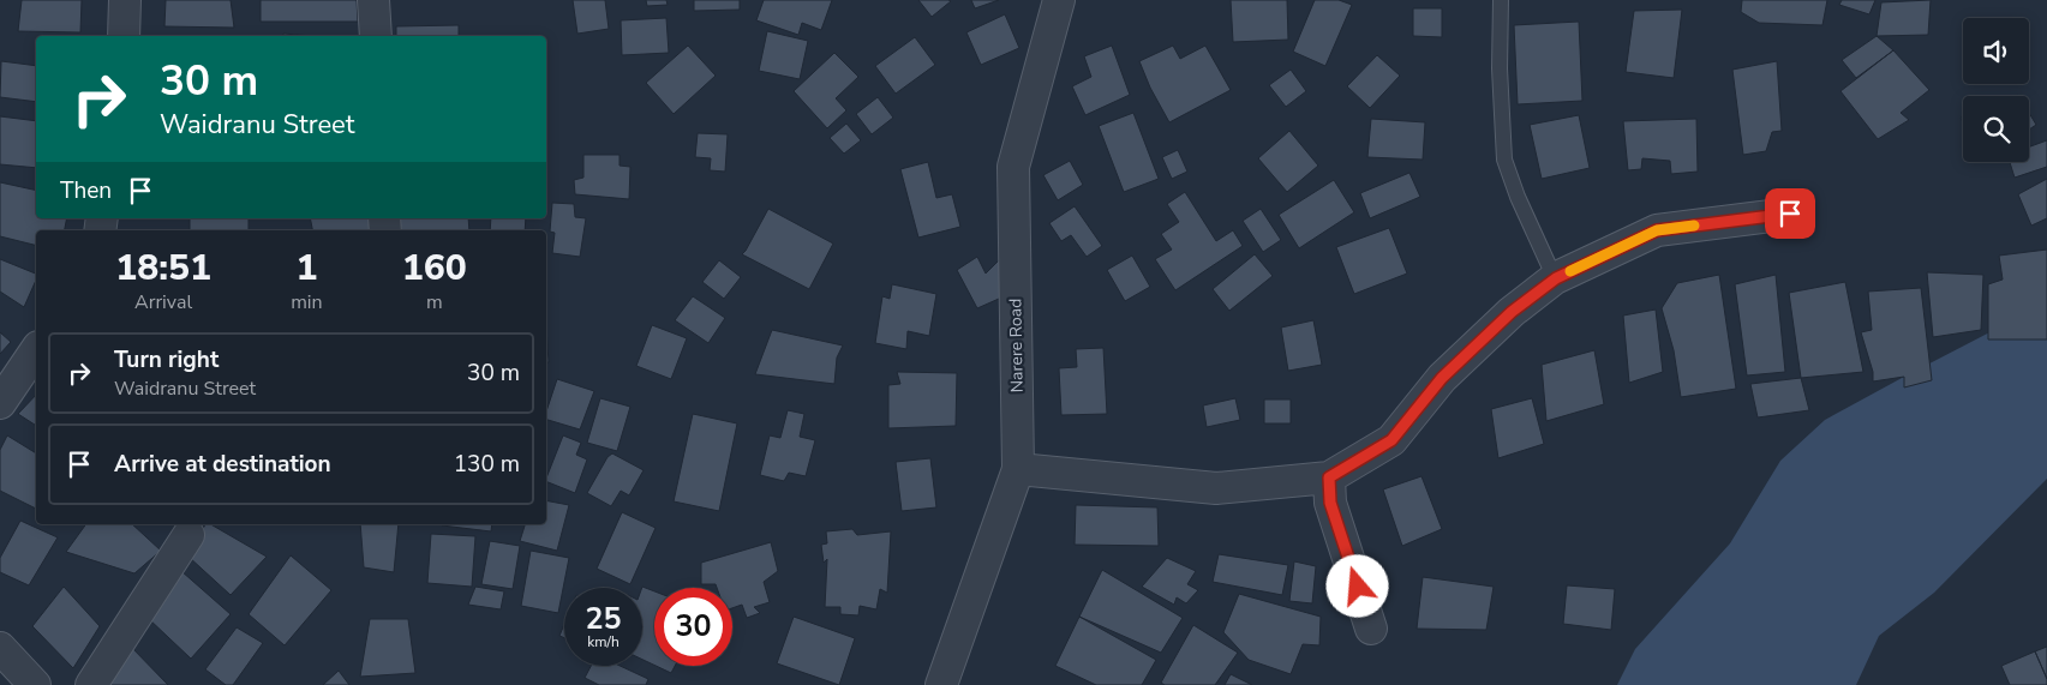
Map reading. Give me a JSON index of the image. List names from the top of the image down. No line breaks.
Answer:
{"streets":{"street":["Narere Road"]},"page":{"turn":["30 m","Waidranu Street"],"then":"Then","eta":["18:51","Arrival","1","min","160","m"],"list":[{"name":"Turn right","note":"Waidranu Street","value":"30 m"},{"name":"Arrive at destination","value":"130 m"}],"speed":"25 km/h","limit":"30"}}
